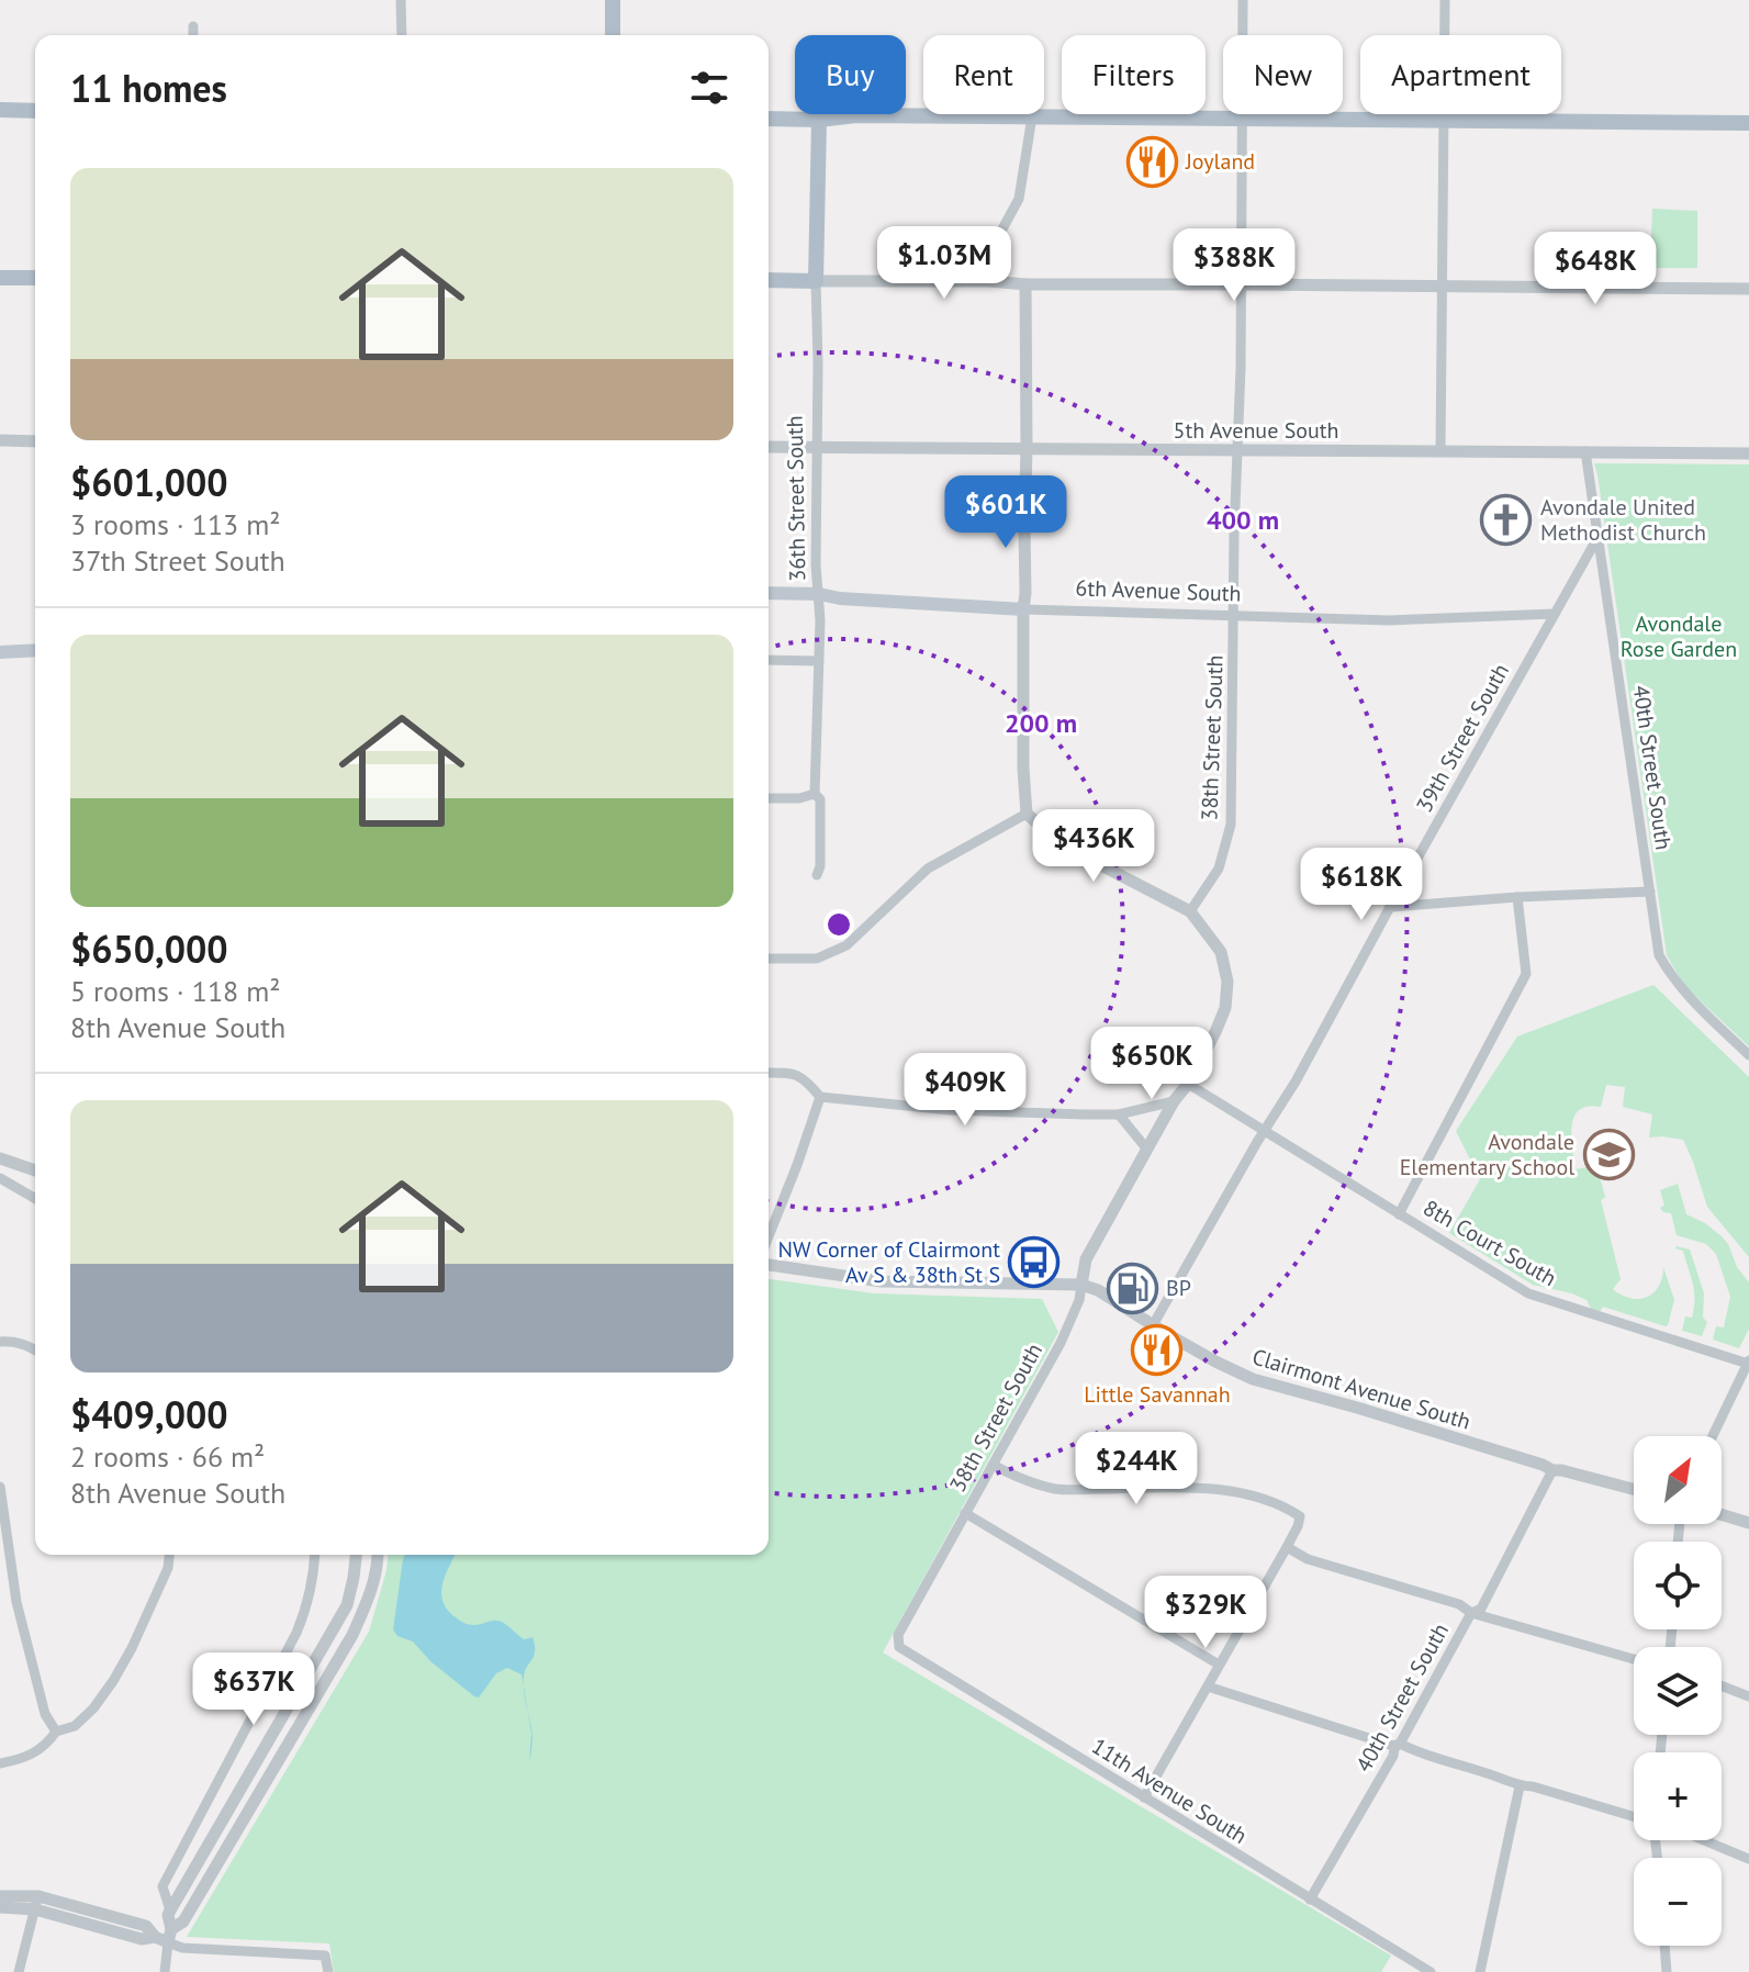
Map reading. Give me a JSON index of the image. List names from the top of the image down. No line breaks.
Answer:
{"streets":{"main road":["36th Street South","6th Avenue South"],"street":["5th Avenue South","38th Street South","39th Street South","40th Street South","8th Court South","Clairmont Avenue South","11th Avenue South"]},"crossings":[["5th Avenue South","36th Street South"],["5th Avenue South","38th Street South"],["5th Avenue South","40th Street South"],["36th Street South","6th Avenue South"],["6th Avenue South","38th Street South"],["6th Avenue South","39th Street South"],["38th Street South","8th Court South"],["38th Street South","Clairmont Avenue South"],["38th Street South","11th Avenue South"],["39th Street South","40th Street South"],["39th Street South","8th Court South"],["39th Street South","Clairmont Avenue South"],["40th Street South","Clairmont Avenue South"],["40th Street South","11th Avenue South"]],"parks":["Avondale Rose Garden"],"places":{"restaurant":["Joyland","Little Savannah"],"church":["Avondale United Methodist Church"],"school or university":["Avondale Elementary School"],"bus stop":["NW Corner of Clairmont Av S & 38th St S"],"fuel station":["BP"]},"north":"top right","page":{"chip":["Buy","Rent","Filters","New","Apartment"],"heading":"11 homes","list":[{"name":"$601,000","note":"3 rooms · 113 m² · 37th Street South"},{"name":"$650,000","note":"5 rooms · 118 m² · 8th Avenue South"},{"name":"$409,000","note":"2 rooms · 66 m² · 8th Avenue South"}],"price":["$1.03M","$388K","$648K","$601K","$436K","$618K","$650K","$409K","$244K","$329K","$637K"],"map_buttons":["+","−"]},"rings":["400 m","200 m"]}
